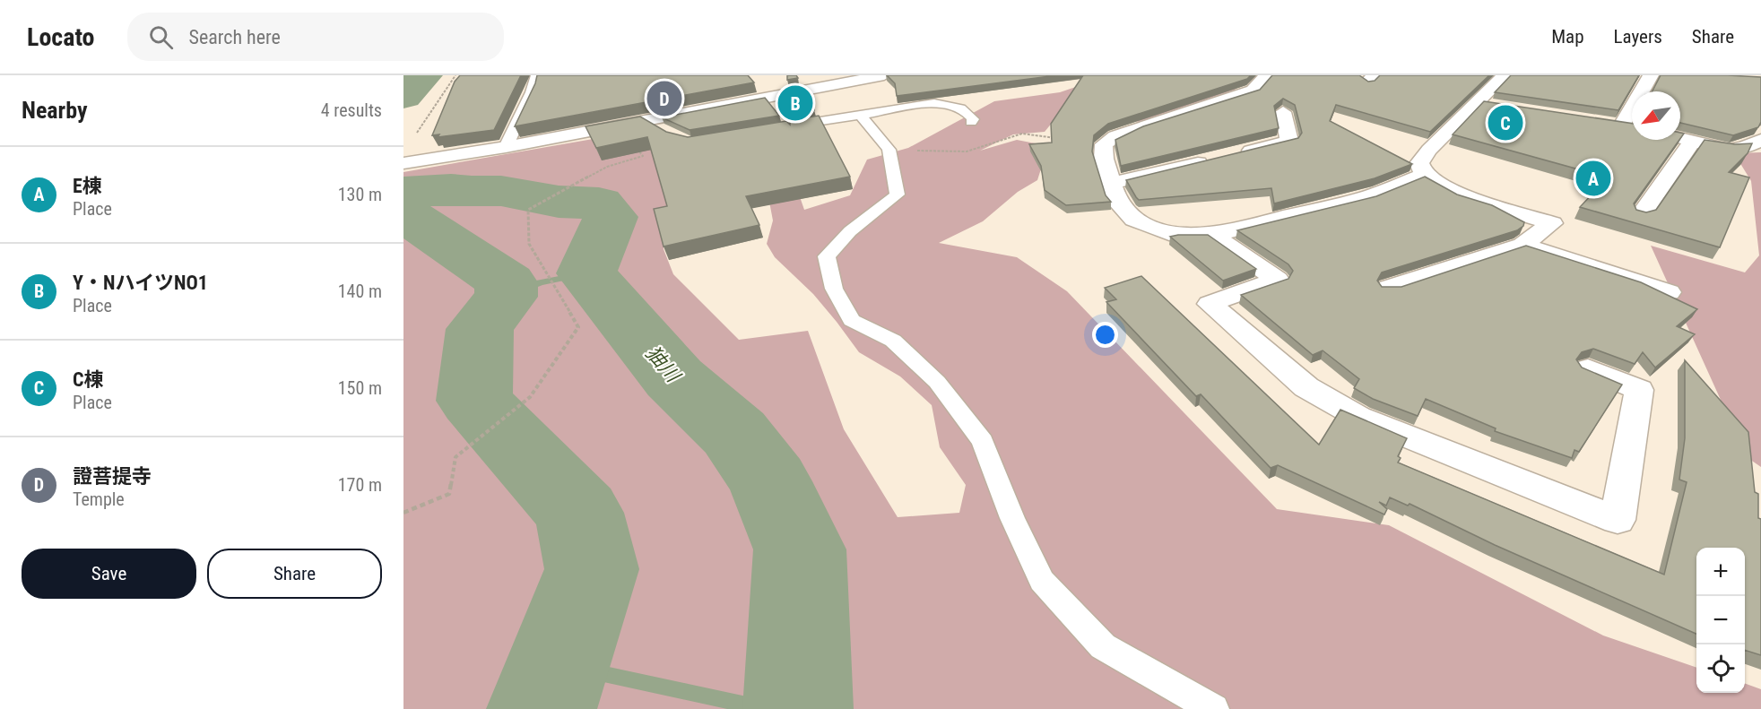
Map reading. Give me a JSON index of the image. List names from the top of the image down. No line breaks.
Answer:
{"water":["㹨川"],"north":"bottom left","page":{"header":"Locato","search":"Search here","nav":["Map","Layers","Share"],"heading":["Nearby","4 results"],"pins":["D","B","C","A"],"list":[{"mark":"A","name":"E棟","note":"Place","value":"130 m"},{"mark":"B","name":"Y・NハイツNO1","note":"Place","value":"140 m"},{"mark":"C","name":"C棟","note":"Place","value":"150 m"},{"mark":"D","name":"證菩提寺","note":"Temple","value":"170 m"}],"buttons":["Save","Share"],"map_buttons":["+","−"]}}
